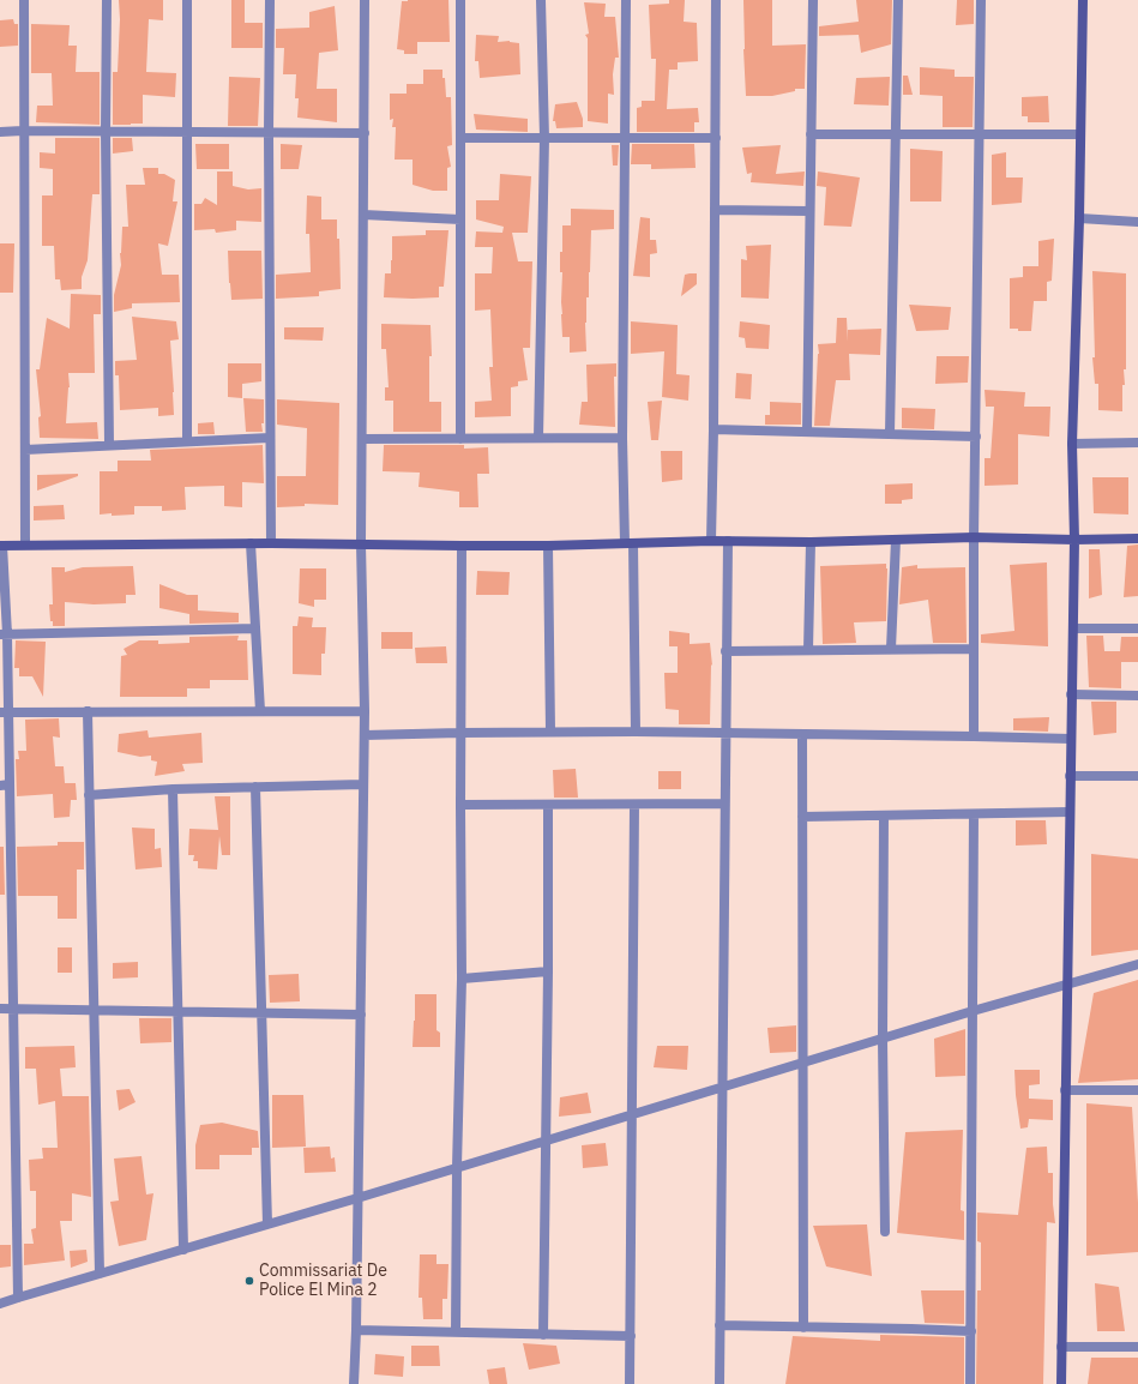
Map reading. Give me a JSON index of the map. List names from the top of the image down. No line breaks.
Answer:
{"places":["Commissariat De Police El Mina 2"]}
